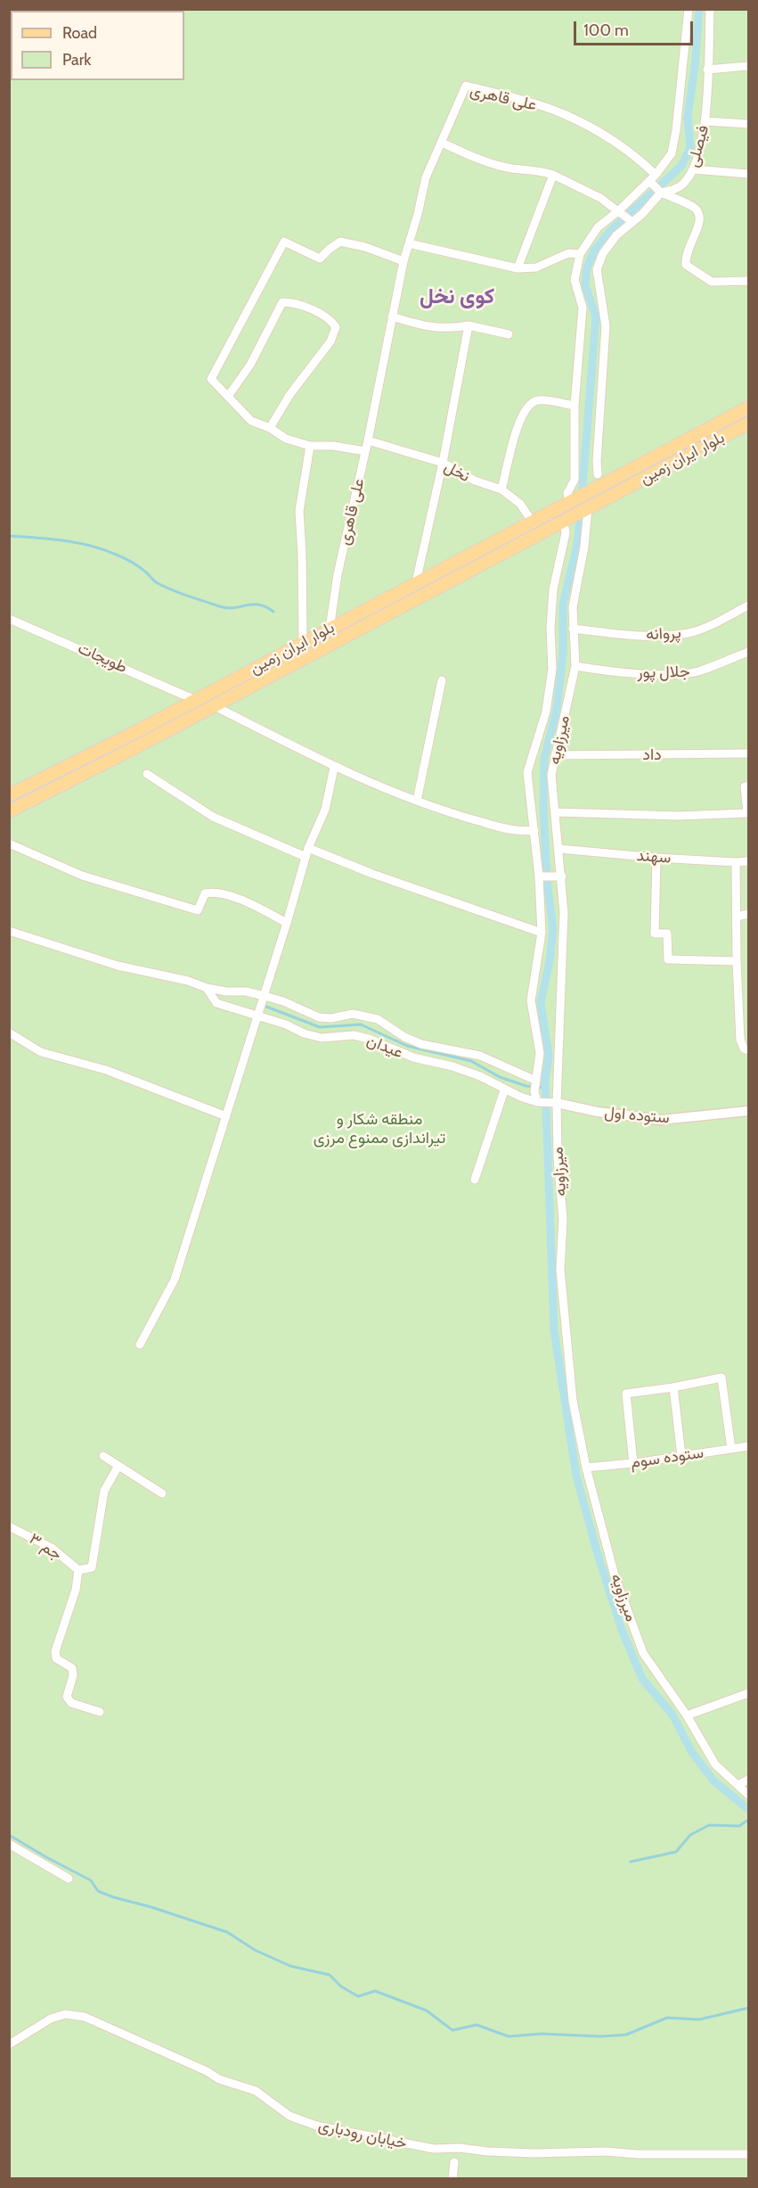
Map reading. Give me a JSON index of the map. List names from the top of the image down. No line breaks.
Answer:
{"streets":{"main road":["بلوار ایران زمین"],"street":["علی قاهری","فیصلی","نخل","پروانه","طویجات","جلال پور","میرزاویه","داد","سهند","عیدان","ستوده اول","ستوده سوم","جم ۳","خیابان رودباری"]},"crossings":[["علی قاهری","بلوار ایران زمین"],["علی قاهری","نخل"],["بلوار ایران زمین","نخل"],["بلوار ایران زمین","طویجات"],["بلوار ایران زمین","میرزاویه"],["پروانه","میرزاویه"],["جلال پور","میرزاویه"],["میرزاویه","داد"],["میرزاویه","سهند"],["میرزاویه","عیدان"],["میرزاویه","ستوده اول"],["میرزاویه","ستوده سوم"],["عیدان","ستوده اول"]],"districts":["کوی نخل"],"parks":["منطقه شکار و تیراندازی ممنوع مرزی"],"legend":["Road","Park"],"scale_bar":"100 m"}
